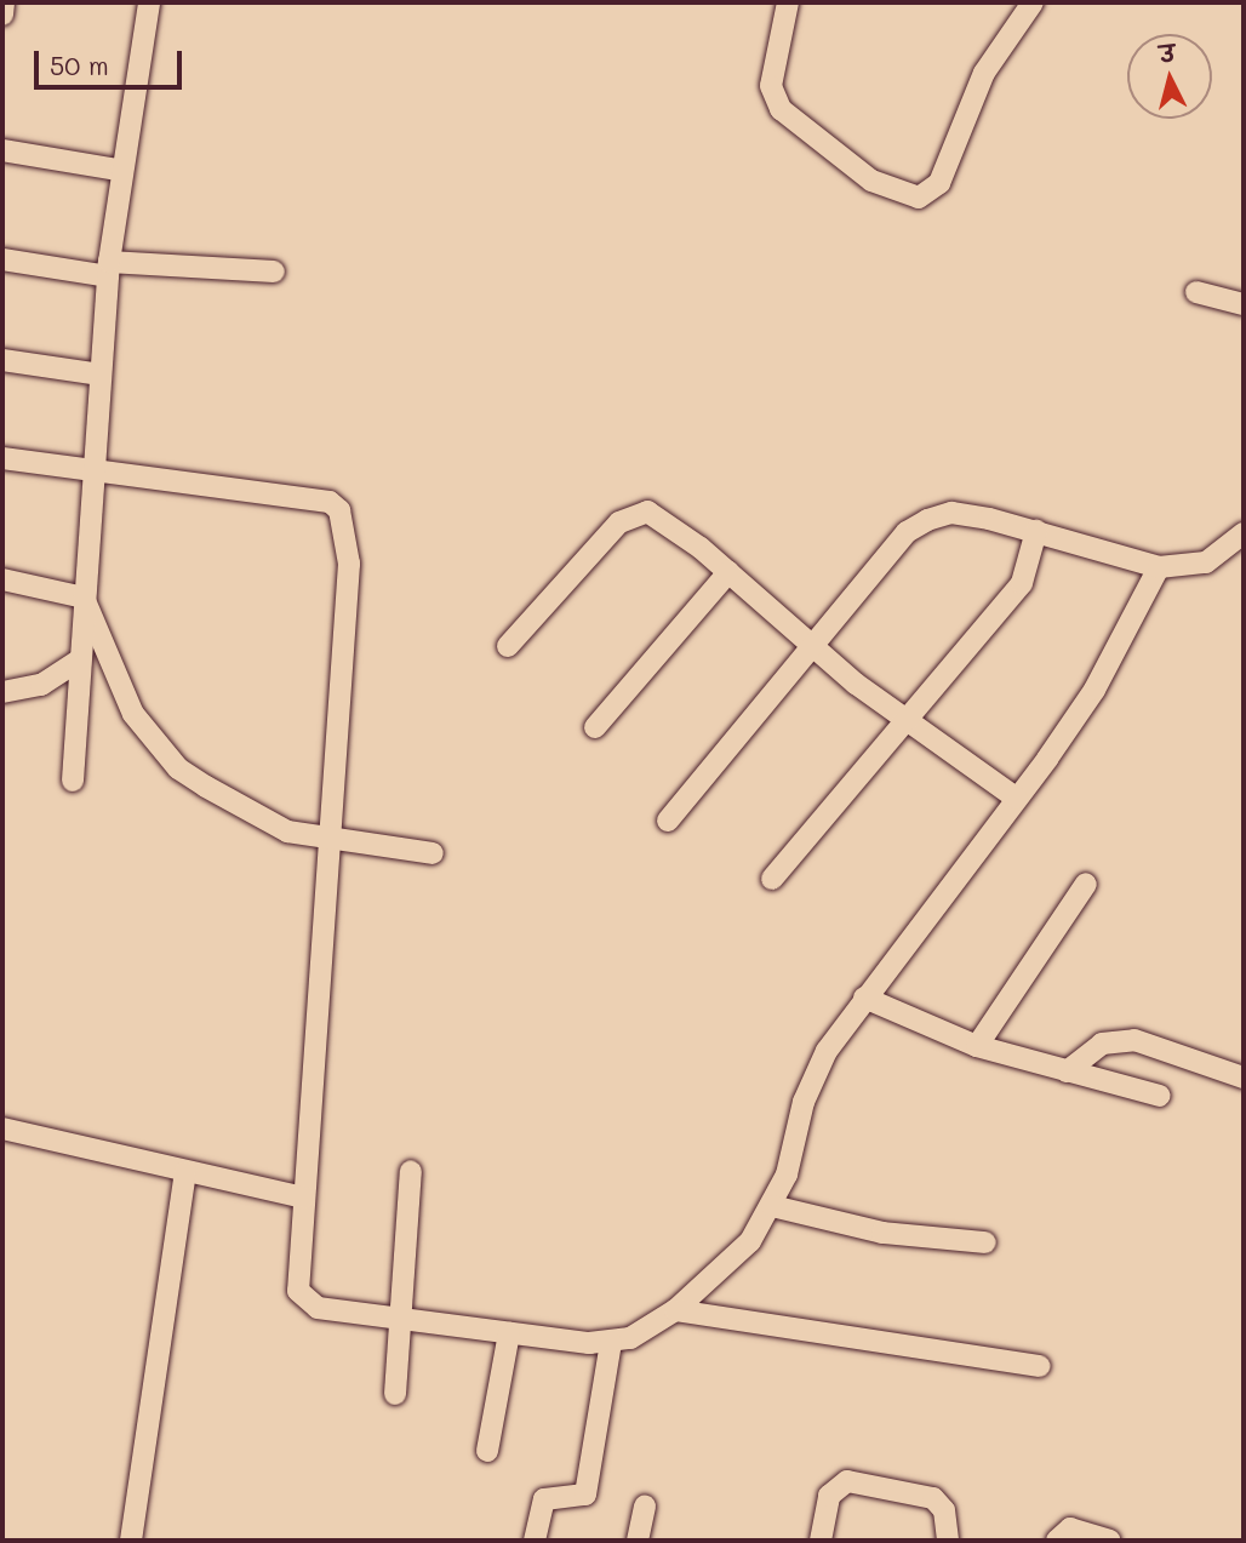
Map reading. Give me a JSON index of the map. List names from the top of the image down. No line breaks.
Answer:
{"scale_bar":"50 m","north":"top"}
